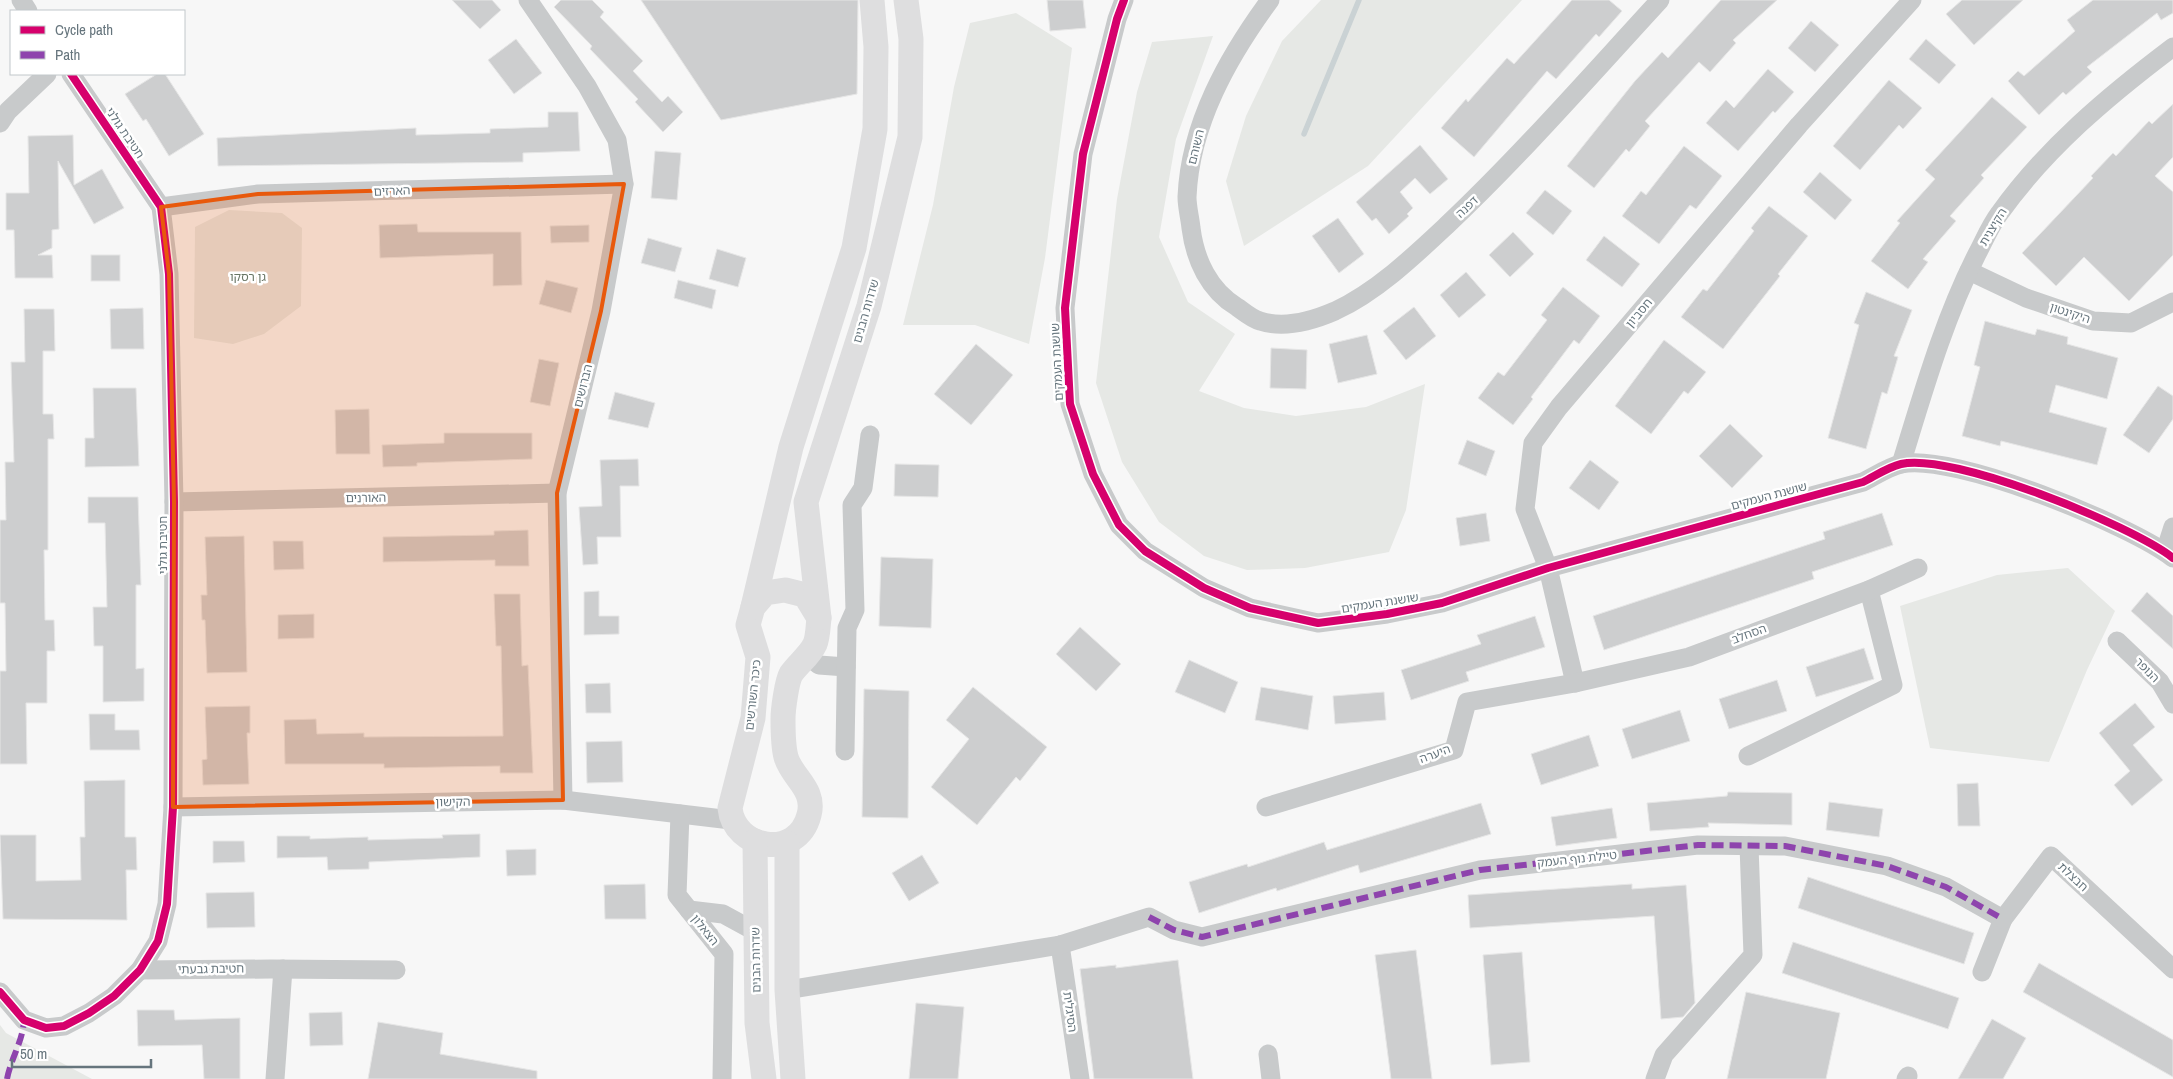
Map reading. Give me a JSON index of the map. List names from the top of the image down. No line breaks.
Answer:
{"streets":{"main road":["שדרות הבנים","כיכר השורשים"],"street":["חטיבת גולני","השוהם","הארזים","דפנה","הקיצנית","חסביון","היקינטון","שושנת העמקים","הברושים","האורנים","הסחלב","הנופר","היערה","הקישון","טיילת נוף העמק","חבצלת","הצאלון","חטיבת גבעתי","הסיגלית"]},"crossings":[["חטיבת גולני","הארזים"],["חטיבת גולני","האורנים"],["חטיבת גולני","הקישון"],["חטיבת גולני","חטיבת גבעתי"],["השוהם","דפנה"],["הארזים","הברושים"],["הקיצנית","היקינטון"],["הקיצנית","שושנת העמקים"],["חסביון","שושנת העמקים"],["חסביון","הסחלב"],["חסביון","היערה"],["הברושים","האורנים"],["הברושים","הקישון"],["הסחלב","היערה"],["כיכר השורשים","הקישון"],["הקישון","הצאלון"],["טיילת נוף העמק","חבצלת"],["טיילת נוף העמק","הסיגלית"]],"parks":["גן רסקו"],"legend":["Cycle path","Path"],"scale_bar":"50 m"}
